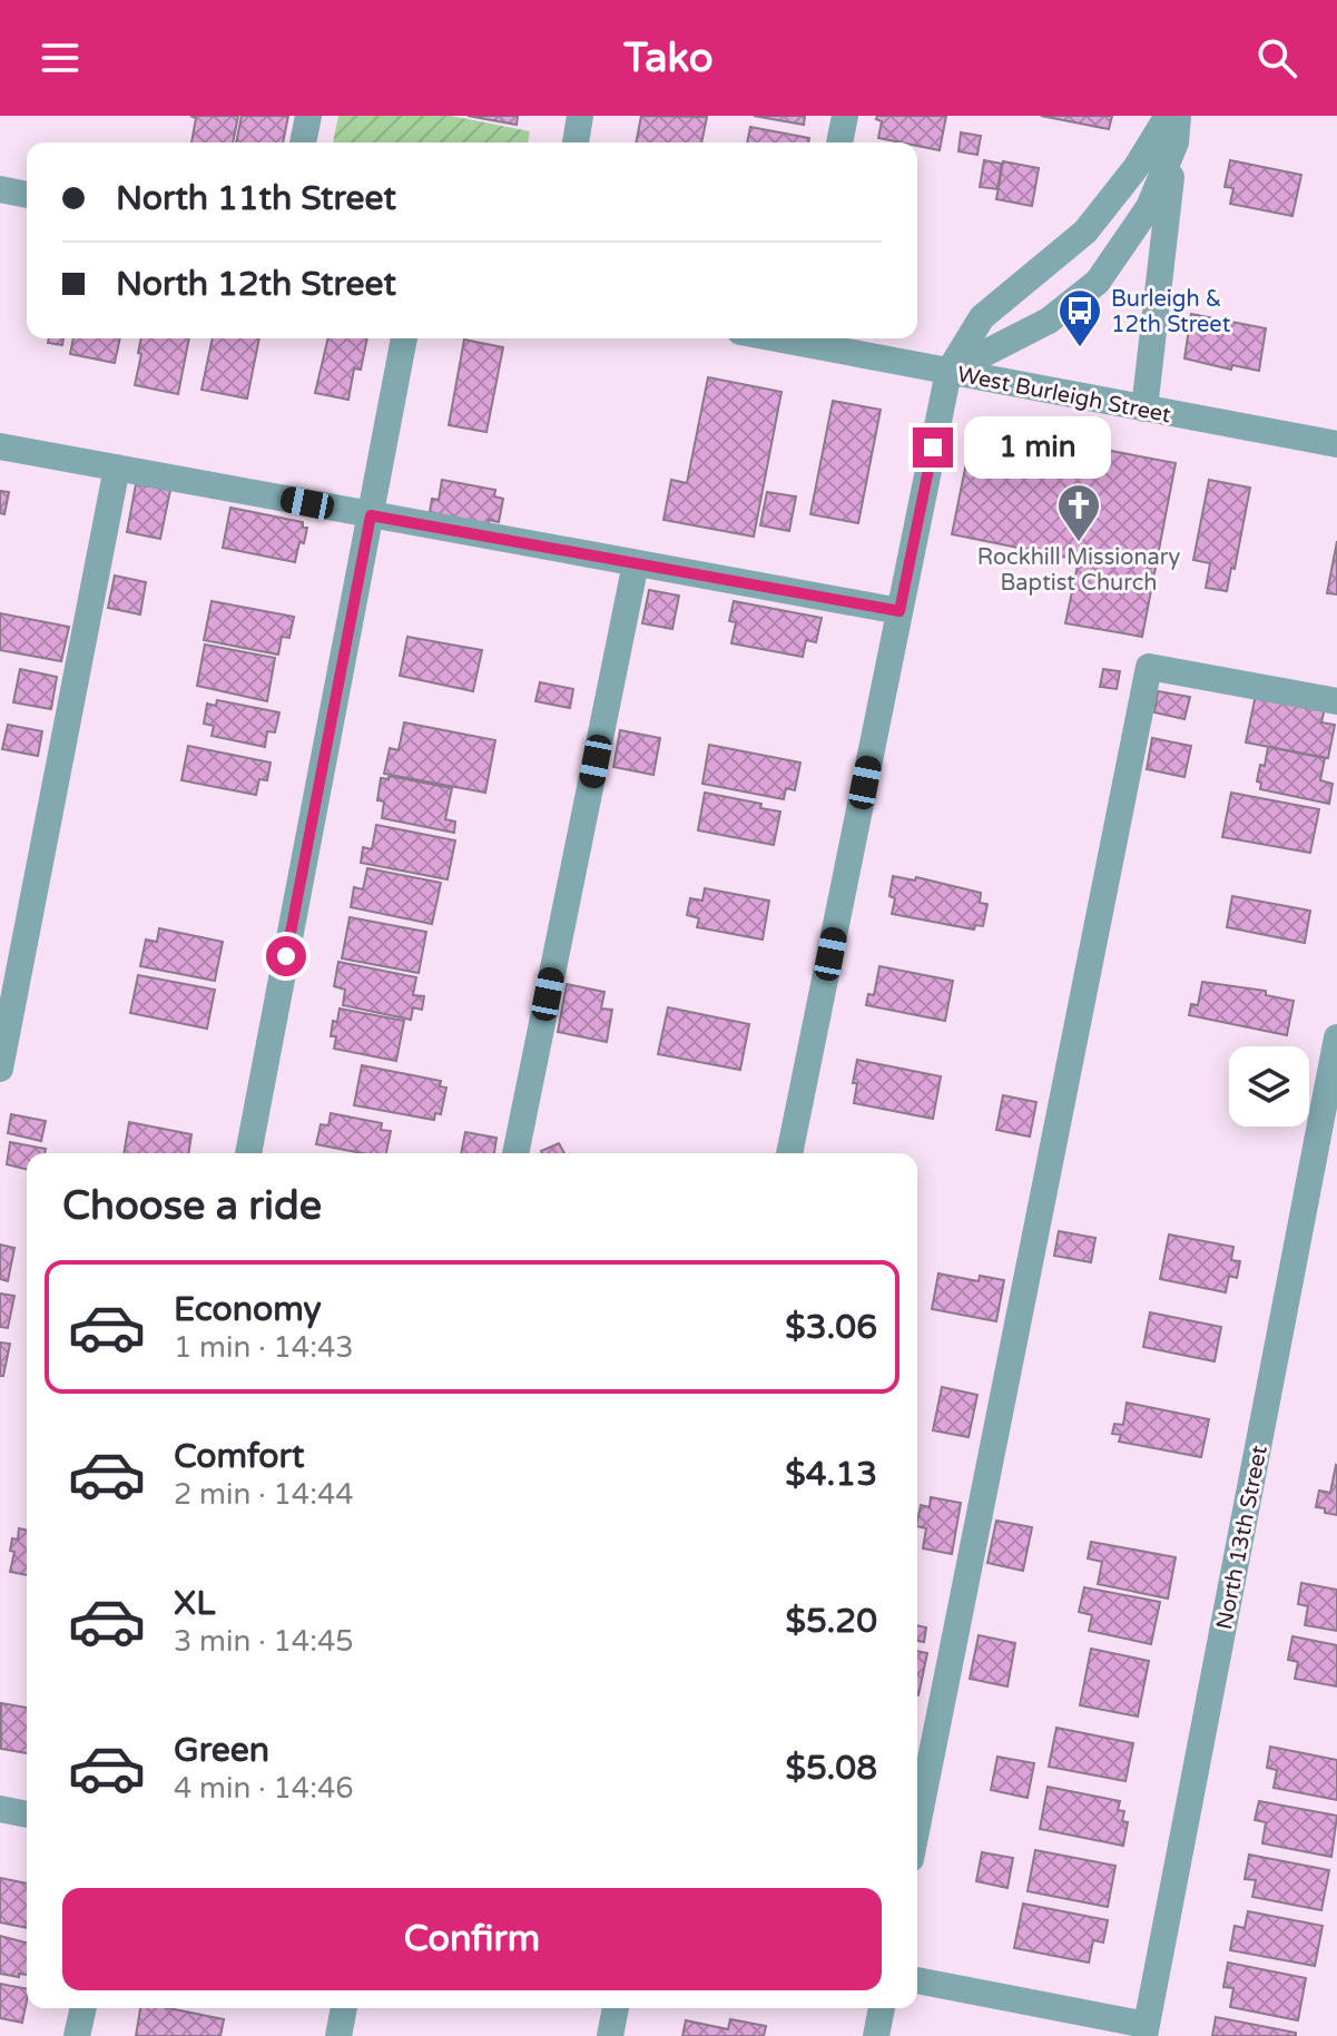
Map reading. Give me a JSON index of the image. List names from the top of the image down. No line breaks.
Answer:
{"streets":{"street":["West Burleigh Street","North 13th Street"]},"places":{"bus stop":["Burleigh & 12th Street"],"church":["Rockhill Missionary Baptist Church"]},"page":{"header":"Tako","banner":["North 11th Street","North 12th Street"],"bubble":"1 min","heading":"Choose a ride","list":[{"name":"Economy","note":"1 min · 14:43","value":"$3.06"},{"name":"Comfort","note":"2 min · 14:44","value":"$4.13"},{"name":"XL","note":"3 min · 14:45","value":"$5.20"},{"name":"Green","note":"4 min · 14:46","value":"$5.08"}],"buttons":"Confirm"}}
